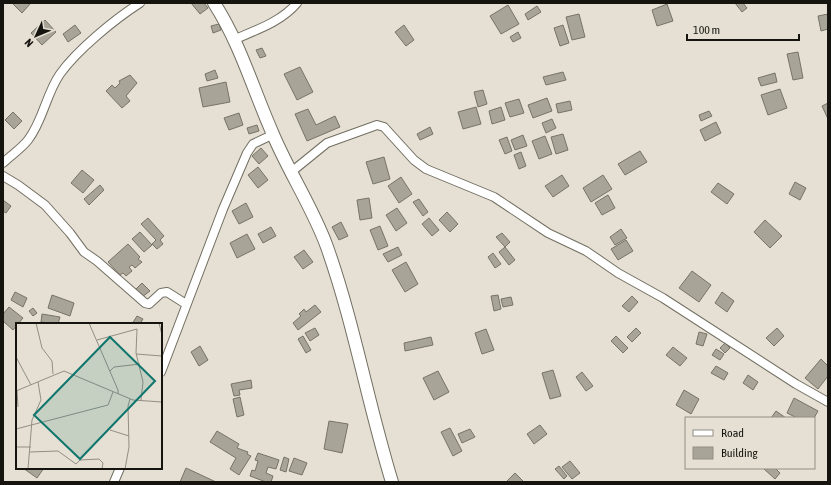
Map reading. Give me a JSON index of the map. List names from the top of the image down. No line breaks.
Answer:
{"legend":["Road","Building"],"scale_bar":"100 m","north":"bottom left"}
